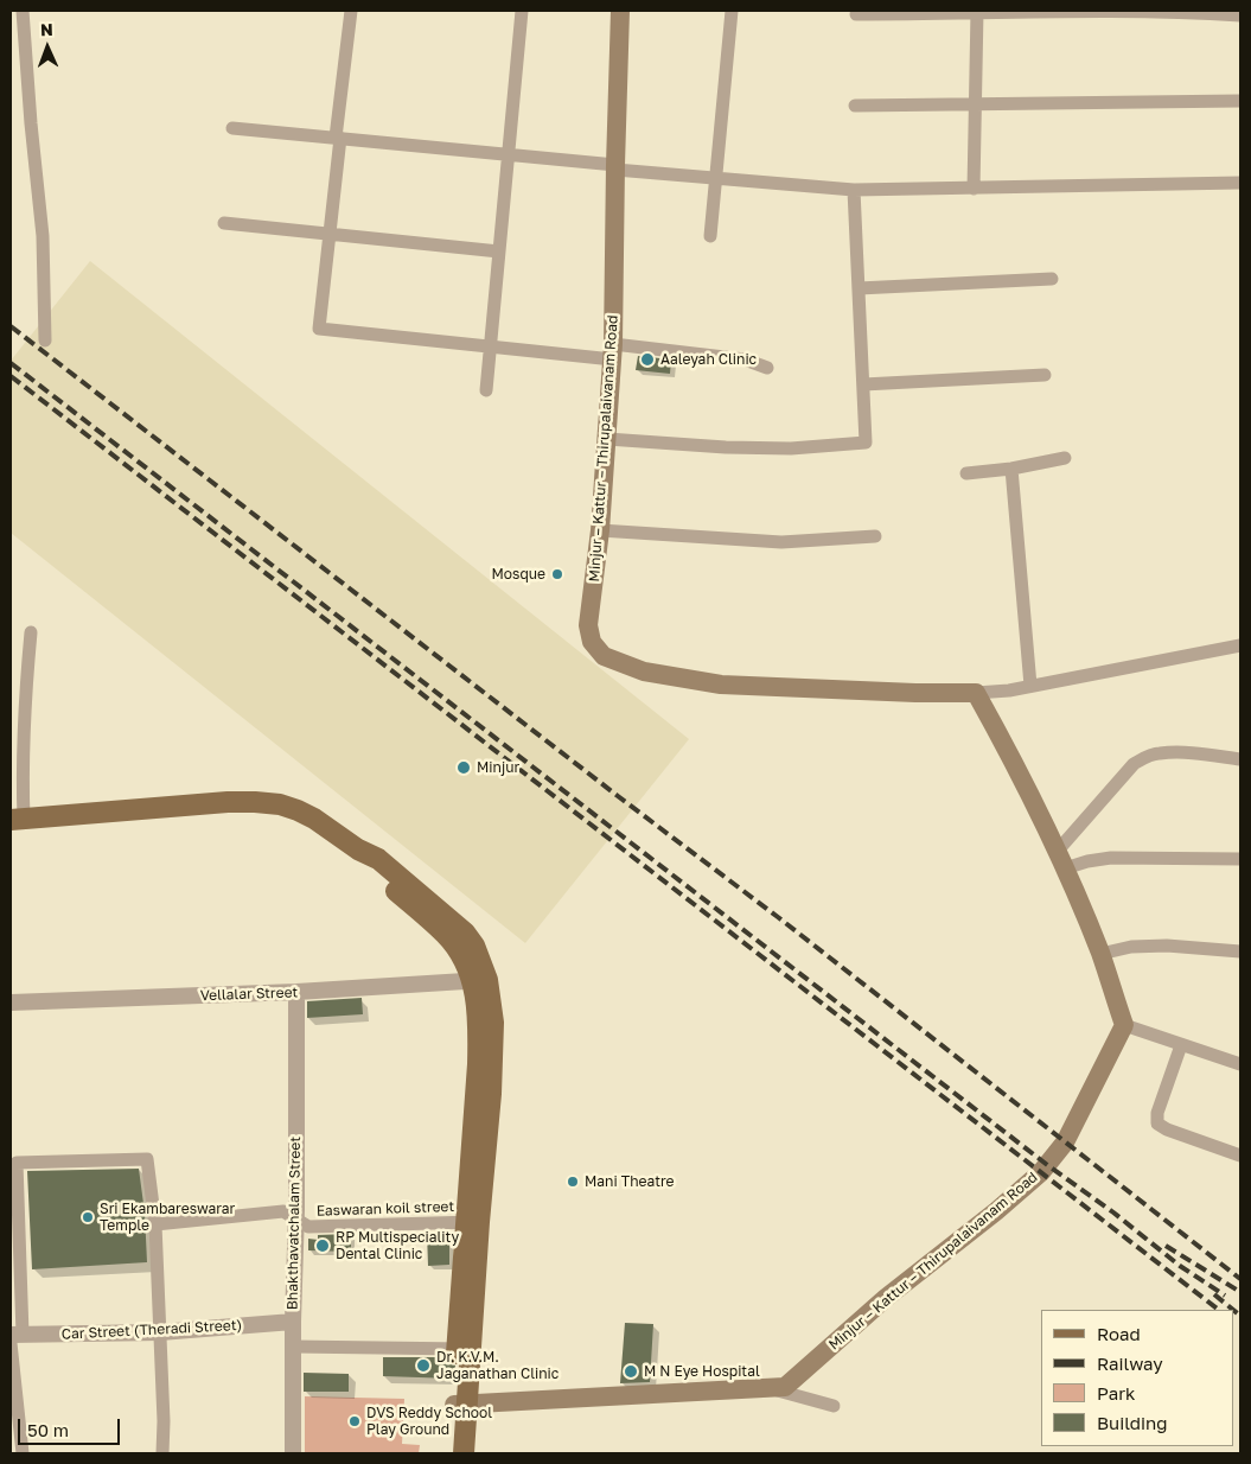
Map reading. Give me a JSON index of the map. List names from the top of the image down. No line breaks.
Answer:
{"streets":{"main road":["Minjur – Kattur – Thirupalaivanam Road"],"street":["Vellalar Street","Easwaran koil street","Bhakthavatchalam Street","Car Street (Theradi Street)"]},"crossings":[["Vellalar Street","Bhakthavatchalam Street"],["Easwaran koil street","Bhakthavatchalam Street"],["Bhakthavatchalam Street","Car Street (Theradi Street)"]],"places":["Aaleyah Clinic","Mosque","Minjur","Mani Theatre","Sri Ekambareswarar Temple","RP Multispeciality Dental Clinic","Dr. K.V.M. Jaganathan Clinic","M N Eye Hospital","DVS Reddy School Play Ground"],"legend":["Road","Railway","Park","Building"],"scale_bar":"50 m","north":"top"}
